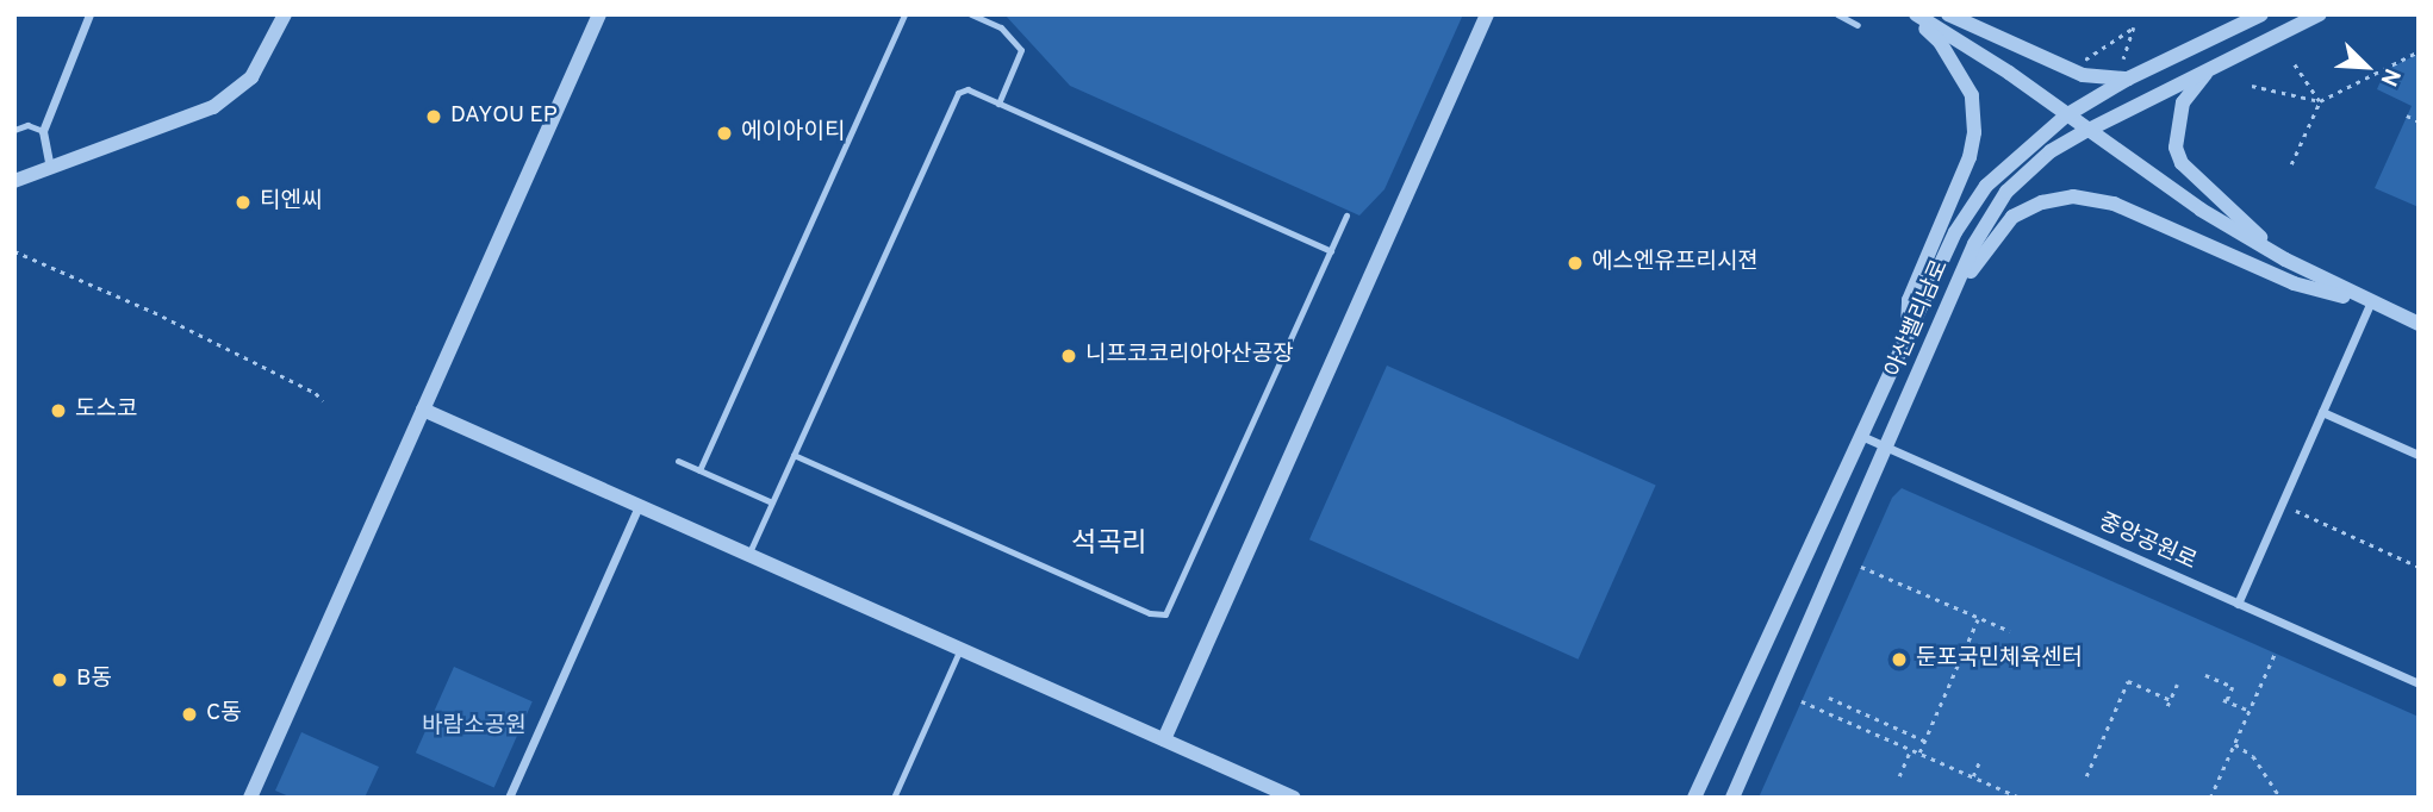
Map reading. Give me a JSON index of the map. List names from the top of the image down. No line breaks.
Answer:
{"streets":{"street":["아산밸리남로","중앙공원로"]},"crossings":[["아산밸리남로","중앙공원로"]],"districts":["석곡리"],"parks":["바람소공원"],"places":["DAYOU EP","에이아이티","티엔씨","에스엔유프리시젼","니프코코리아아산공장","도스코","둔포국민체육센터","B동","C동"],"north":"bottom right"}
